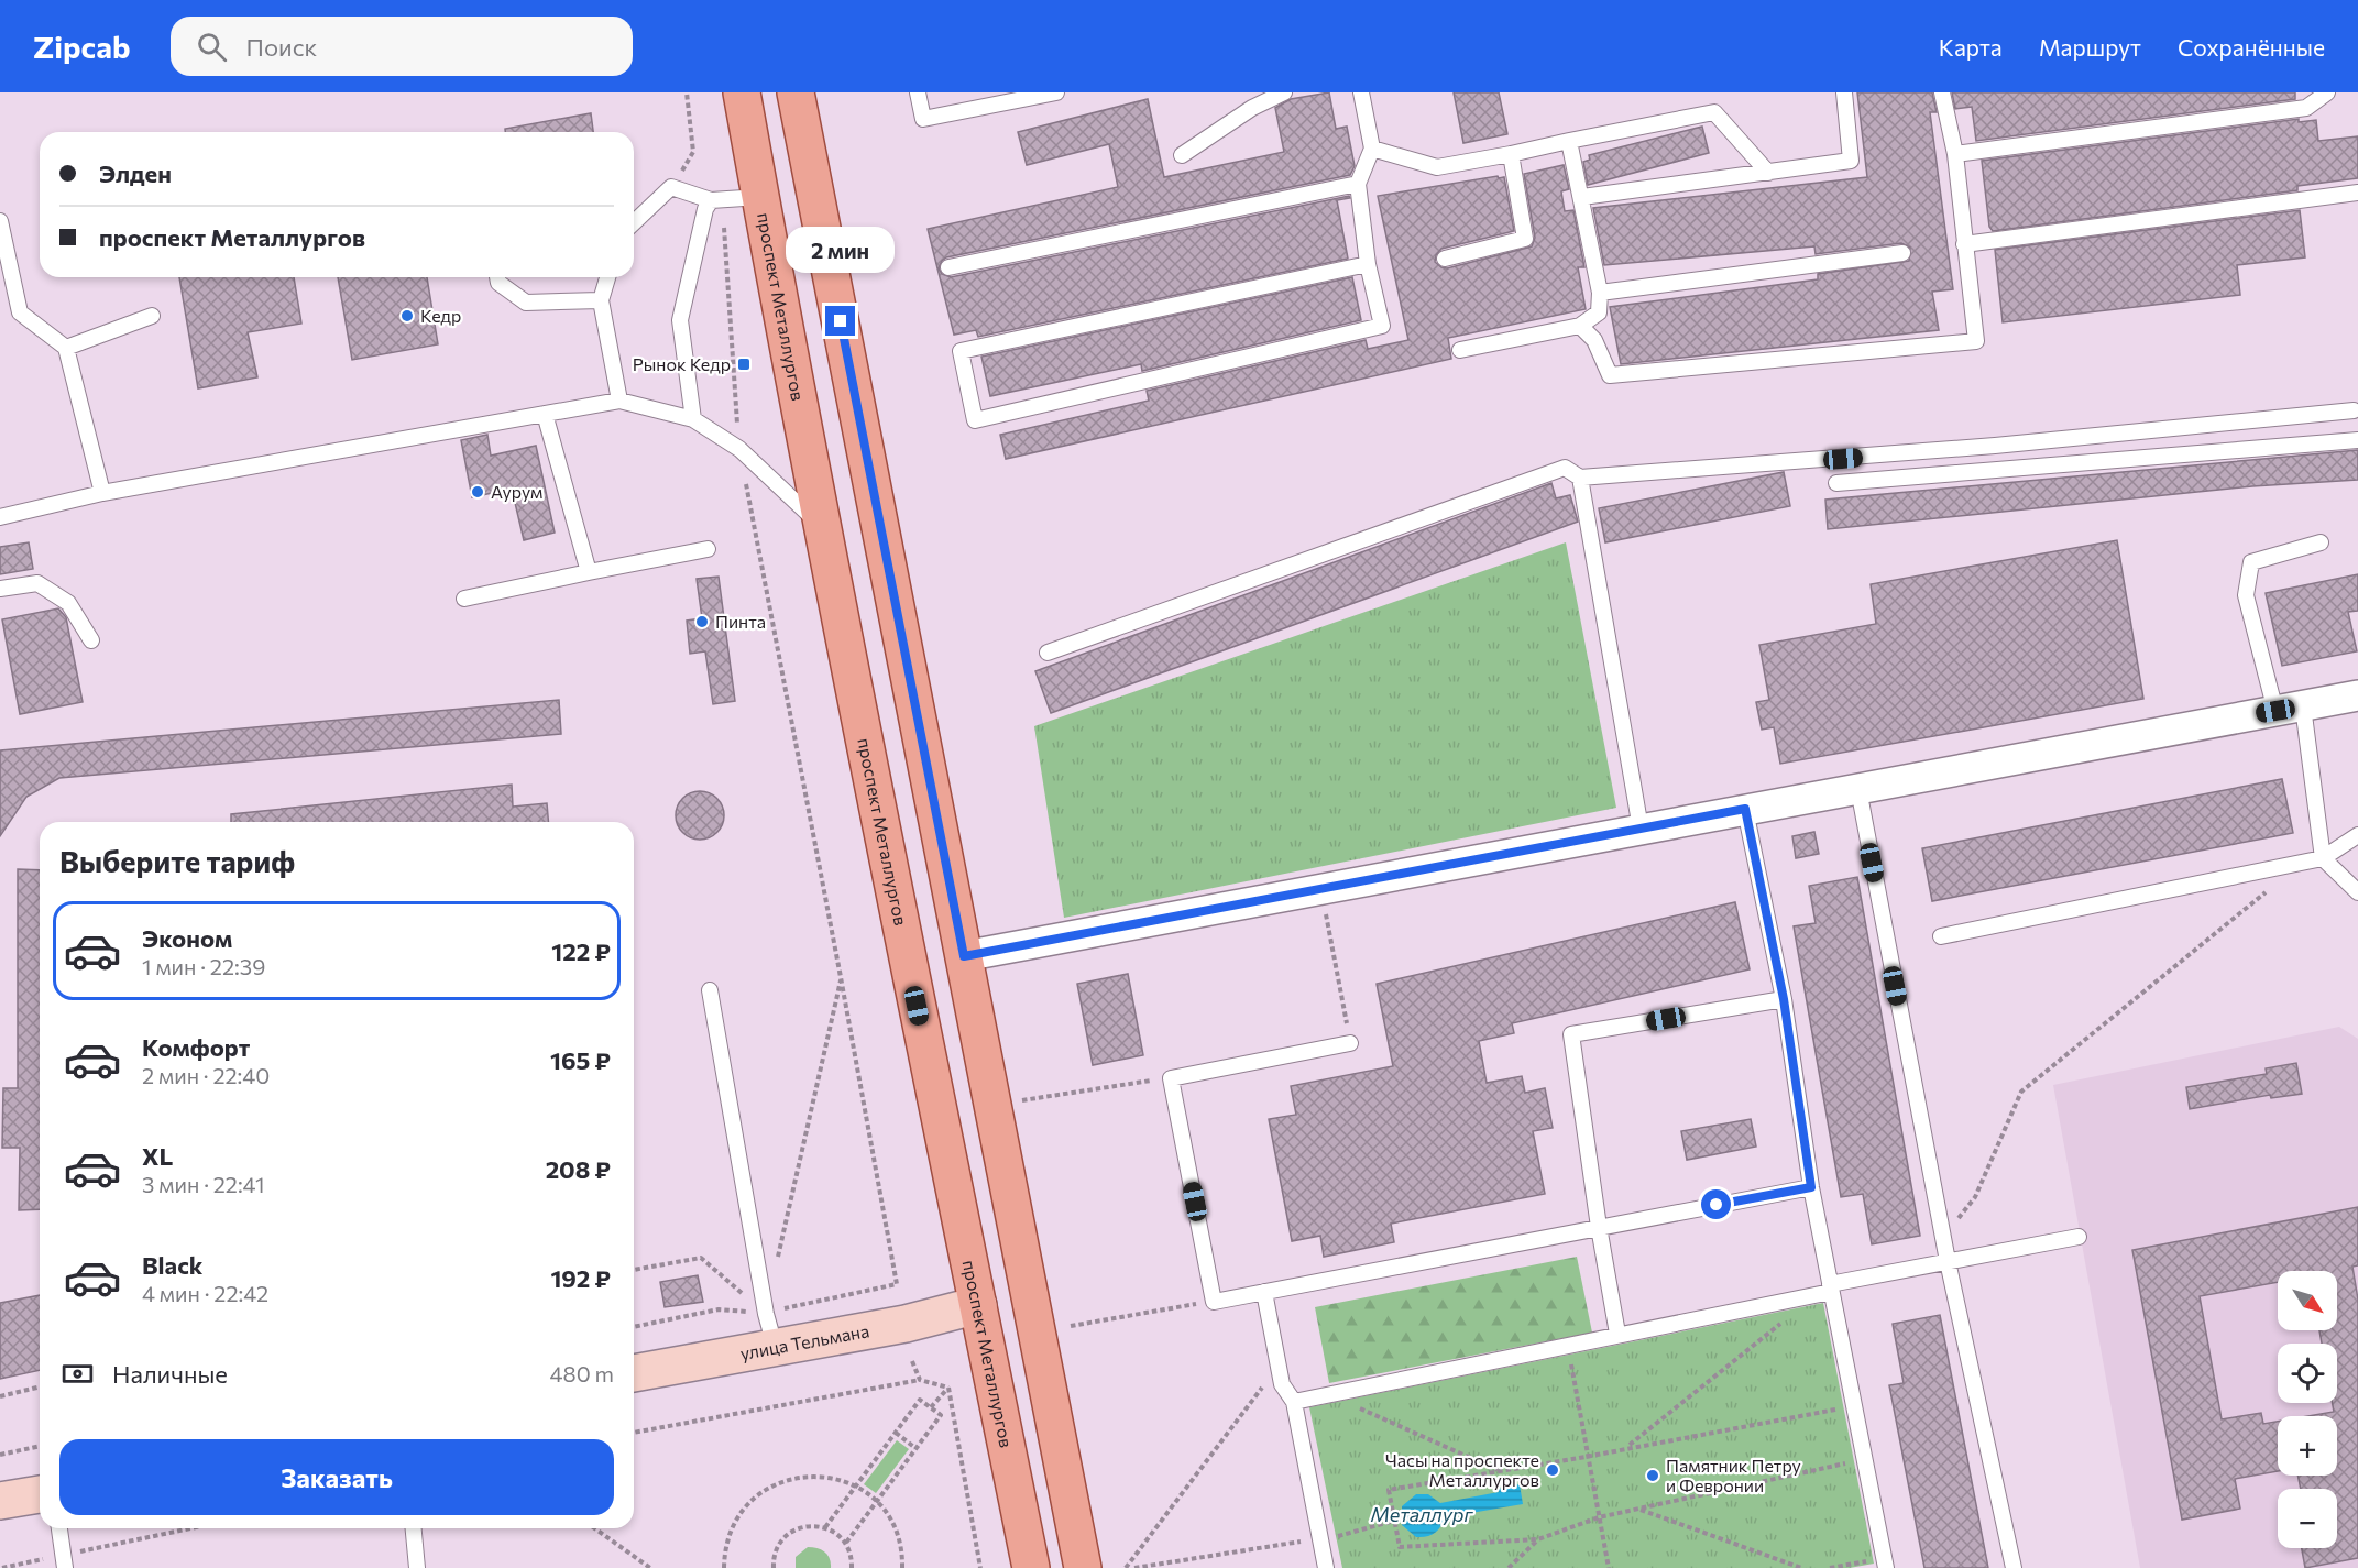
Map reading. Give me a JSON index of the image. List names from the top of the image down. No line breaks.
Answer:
{"streets":{"main road":["проспект Металлургов","улица Тельмана"]},"crossings":[["проспект Металлургов","улица Тельмана"]],"water":["Металлург"],"places":{"other":["Кедр","Аурум","Пинта","Часы на проспекте Металлургов","Памятник Петру и Февронии"],"transit":["Рынок Кедр"]},"north":"bottom right","page":{"header":"Zipcab","search":"Поиск","nav":["Карта","Маршрут","Сохранённые"],"banner":["Элден","проспект Металлургов"],"bubble":"2 мин","heading":"Выберите тариф","list":[{"name":"Эконом","note":"1 мин · 22:39","value":"122 ₽"},{"name":"Комфорт","note":"2 мин · 22:40","value":"165 ₽"},{"name":"XL","note":"3 мин · 22:41","value":"208 ₽"},{"name":"Black","note":"4 мин · 22:42","value":"192 ₽"}],"map_buttons":["+","−"],"pay":["Наличные","480 m"],"buttons":"Заказать"}}
